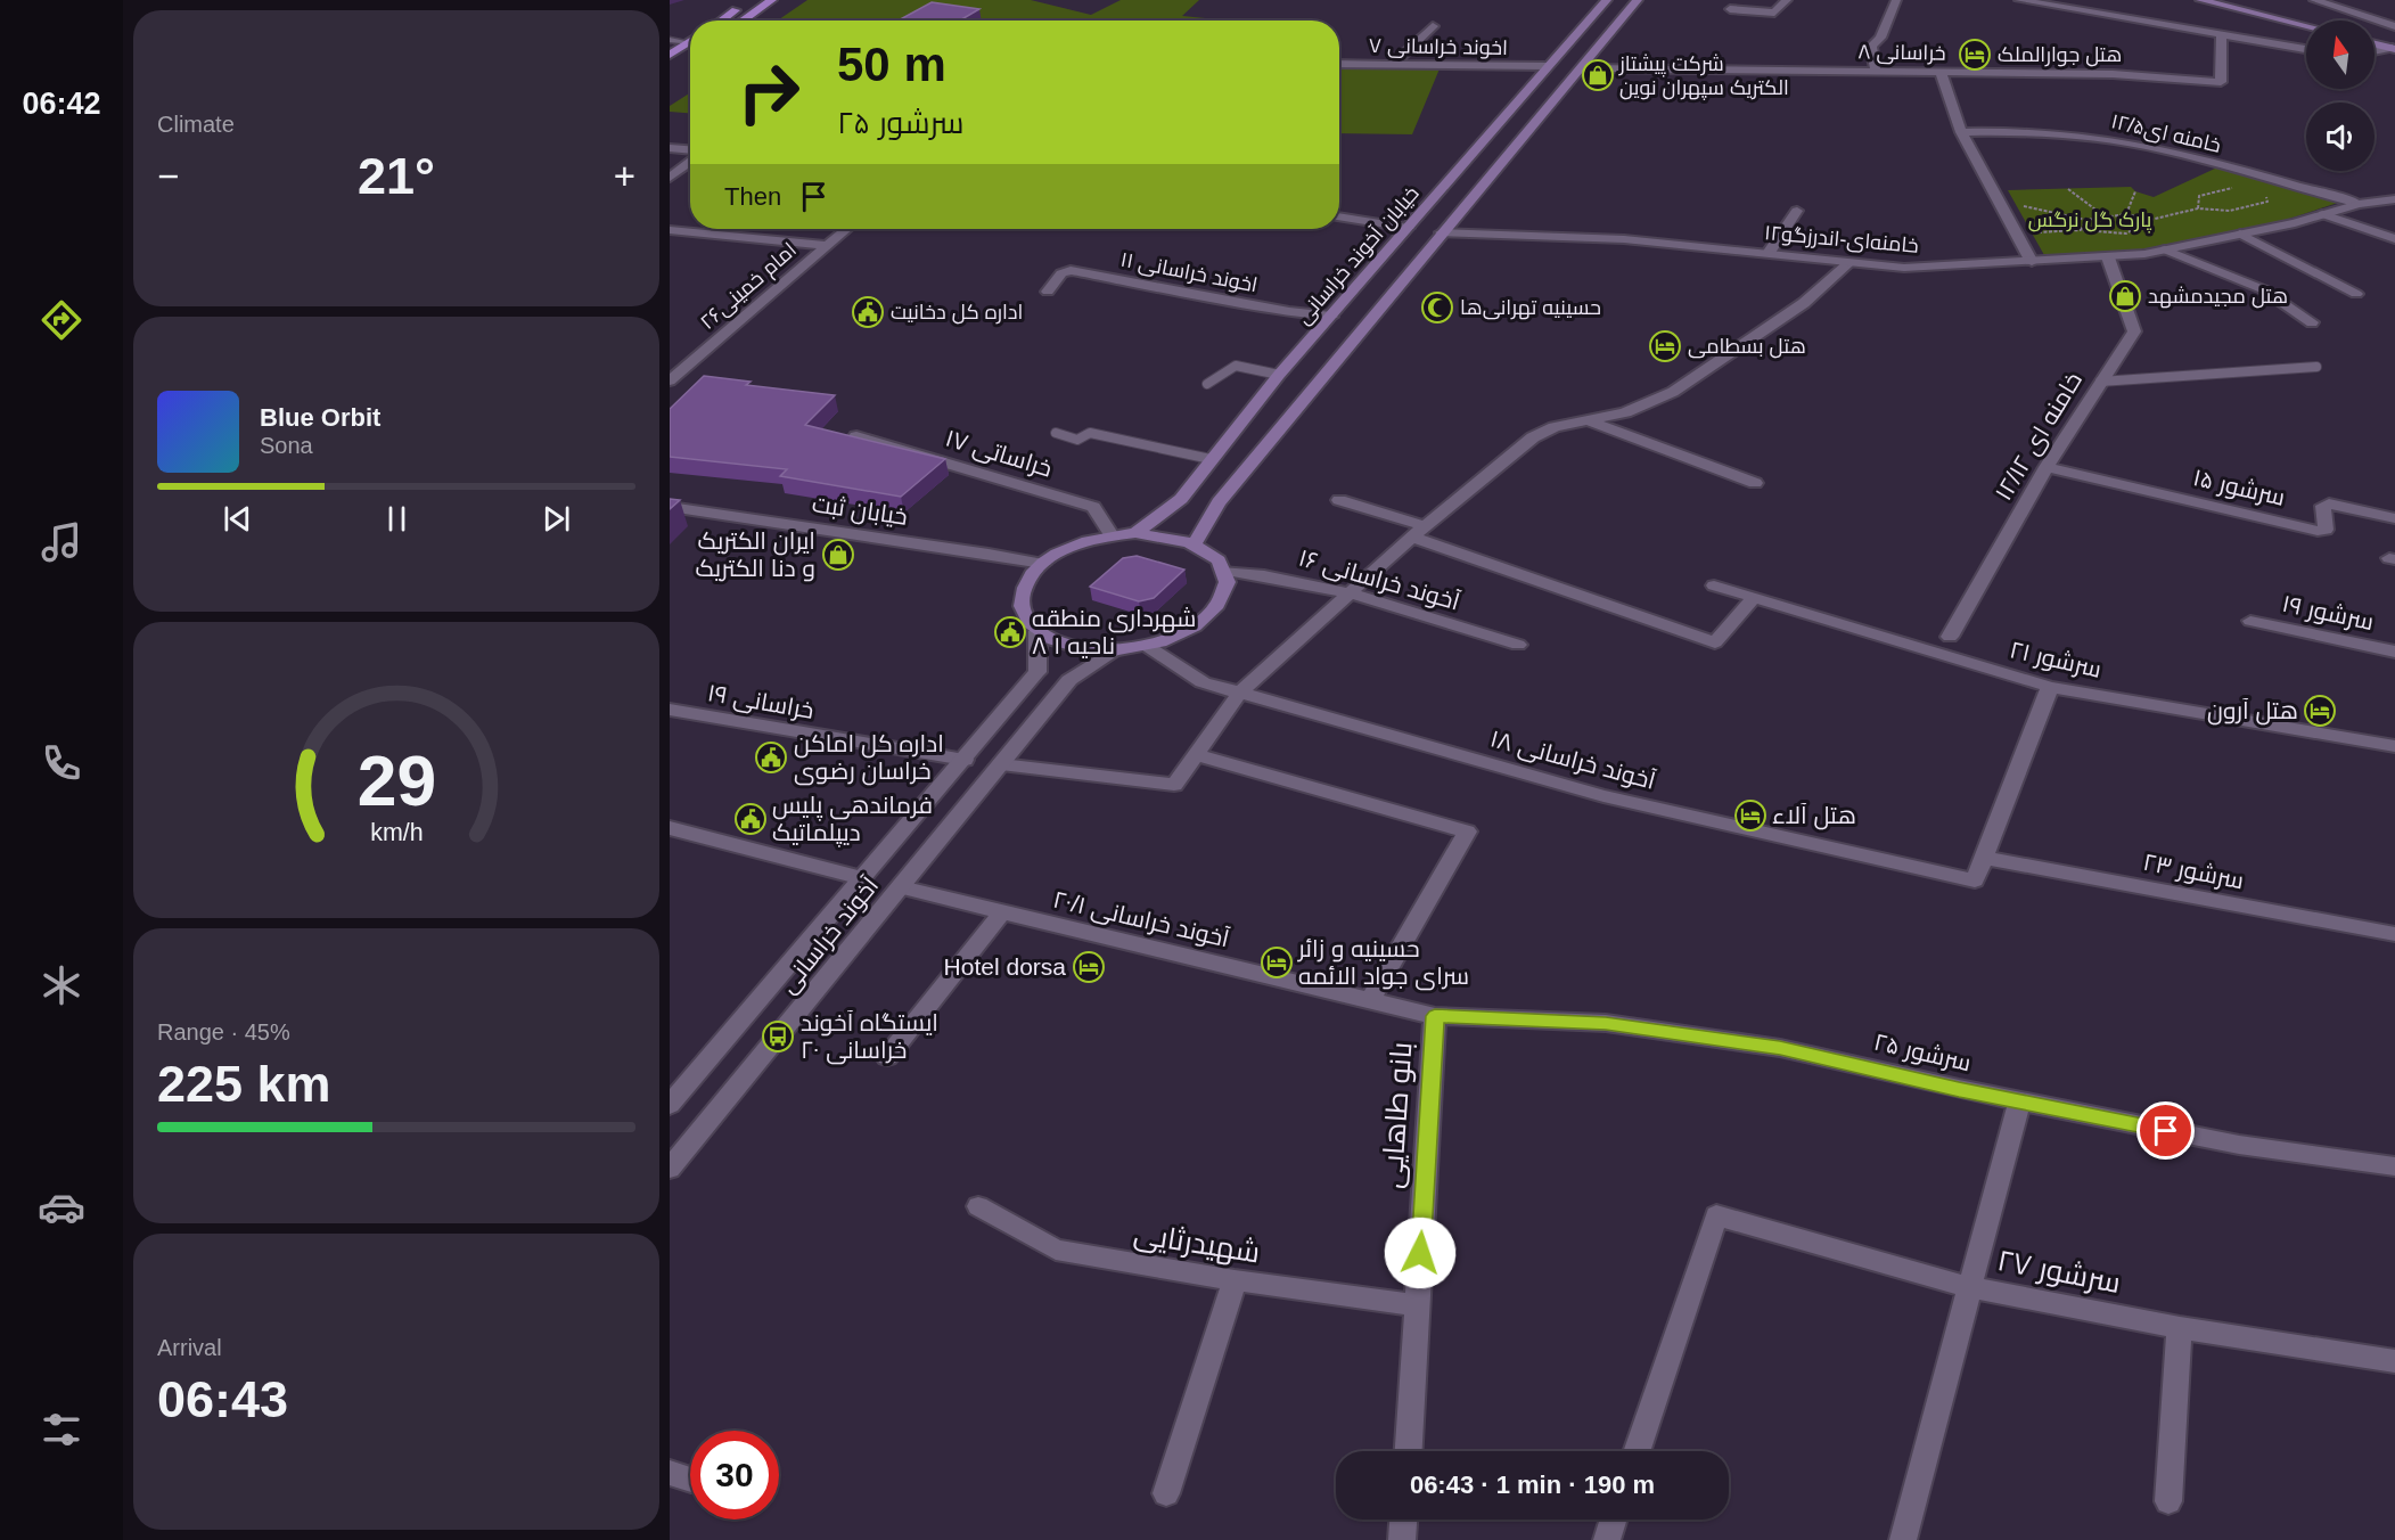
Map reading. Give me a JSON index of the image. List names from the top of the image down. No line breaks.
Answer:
{"streets":{"main road":["خیابان آخوند خراسانی"],"street":["اخوند خراسانی ۷","خراسانی ۸","خامنه ای۱۲/۵","خامنه‌ای-اندرزگو۱۲","اخوند خراسانی ۱۱","امام خمینی۲۶","خامنه ای ۱۲/۱۲","خراساتی ۱۷","سرشور ۱۵","خیابان ثبت","آخوند خراسانی ۱۶","سرشور ۱۹","سرشور ۲۱","خراسانی ۱۹","آخوند خراسانی ۱۸","سرشور ۲۳","آخوند خراسانی ۲۰/۱","آخوند خراسانی","سرشور ۲۵","بانو طاهایی","شهیدرثایی","سرشور ۲۷"]},"crossings":[["اخوند خراسانی ۷","خیابان آخوند خراسانی"],["خامنه ای۱۲/۵","خامنه‌ای-اندرزگو۱۲"],["خامنه‌ای-اندرزگو۱۲","خامنه ای ۱۲/۱۲"],["خیابان آخوند خراسانی","اخوند خراسانی ۱۱"],["خیابان آخوند خراسانی","خراساتی ۱۷"],["خیابان آخوند خراسانی","خیابان ثبت"],["خیابان آخوند خراسانی","آخوند خراسانی ۱۶"],["خیابان آخوند خراسانی","آخوند خراسانی ۱۸"],["خیابان آخوند خراسانی","آخوند خراسانی"],["خامنه ای ۱۲/۱۲","سرشور ۱۵"],["خراساتی ۱۷","خیابان ثبت"],["خراساتی ۱۷","آخوند خراسانی ۱۶"],["خراساتی ۱۷","آخوند خراسانی ۱۸"],["خراساتی ۱۷","آخوند خراسانی"],["خیابان ثبت","آخوند خراسانی ۱۶"],["خیابان ثبت","آخوند خراسانی ۱۸"],["خیابان ثبت","آخوند خراسانی"],["آخوند خراسانی ۱۶","آخوند خراسانی ۱۸"],["آخوند خراسانی ۱۶","آخوند خراسانی"],["خراسانی ۱۹","آخوند خراسانی"],["آخوند خراسانی ۱۸","سرشور ۲۳"],["آخوند خراسانی ۱۸","آخوند خراسانی"],["آخوند خراسانی ۲۰/۱","آخوند خراسانی"],["آخوند خراسانی ۲۰/۱","سرشور ۲۵"],["آخوند خراسانی ۲۰/۱","بانو طاهایی"],["سرشور ۲۵","بانو طاهایی"],["بانو طاهایی","شهیدرثایی"]],"parks":["پارک گل نرگس"],"places":{"hotel":["هتل جوارالملک","هتل بسطامی","هتل آرون","هتل آلاء","حسینیه و زائر سرای جواد الائمه","Hotel dorsa"],"shop":["شرکت پیشتاز الکتریک سپهران نوین","هتل مجيدمشهد","ایران الکتریک و دنا الکتریک"],"mosque":["حسینیه تهرانی‌ها"],"public building":["اداره کل دخانیت","شهرداری منطقه ۸ ناحیه ۱","اداره کل اماکن خراسان رضوی","فرماندهی پلیس دیپلماتیک"],"bus stop":["ایستگاه آخوند خراسانی ۲۰"]},"north":"top","page":{"tabs":"06:42","tile":["Climate",["Range · 45%","225 km"],["Arrival","06:43"]],"turn":["50 m","سرشور ۲۵"],"heat":["−","21°","+"],"then":"Then","song":["Blue Orbit","Sona"],"limit":"30","trip":"06:43 · 1 min · 190 m","gauge":["29","km/h"]}}
